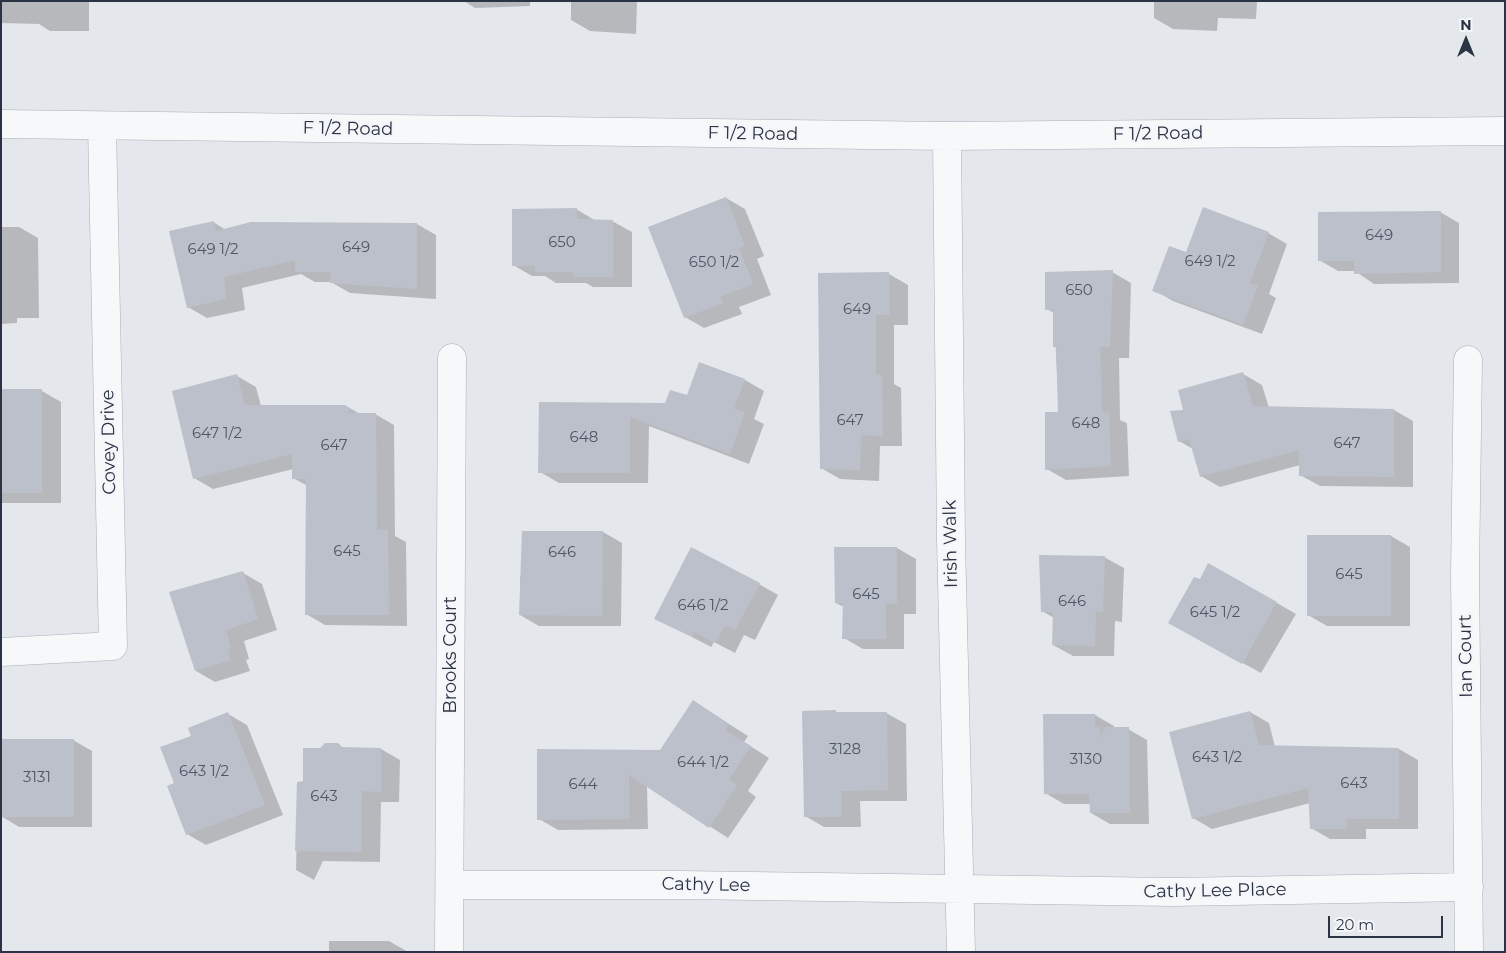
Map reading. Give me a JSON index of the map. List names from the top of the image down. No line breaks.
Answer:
{"streets":{"street":["F 1/2 Road","Covey Drive","Irish Walk","Brooks Court","Ian Court","Cathy Lee","Cathy Lee Place"]},"crossings":[["F 1/2 Road","Covey Drive"],["F 1/2 Road","Irish Walk"],["Irish Walk","Cathy Lee"],["Irish Walk","Cathy Lee Place"],["Brooks Court","Cathy Lee"],["Ian Court","Cathy Lee Place"],["Cathy Lee","Cathy Lee Place"]],"house_numbers":["649","650","649","649 1/2","649 1/2","650 1/2","650","649","647","648","647 1/2","648","647","647","645","646","645","645","646","646 1/2","645 1/2","3128","643 1/2","3130","644 1/2","643 1/2","3131","643","644","643"],"scale_bar":"20 m","north":"top"}
